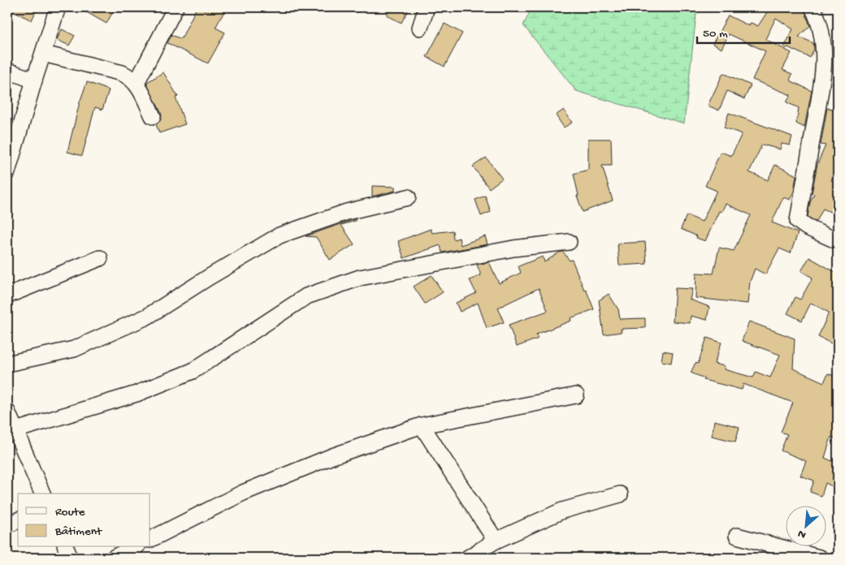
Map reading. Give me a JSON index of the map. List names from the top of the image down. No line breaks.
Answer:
{"legend":["Route","Bâtiment"],"scale_bar":"50 m","north":"bottom left"}
